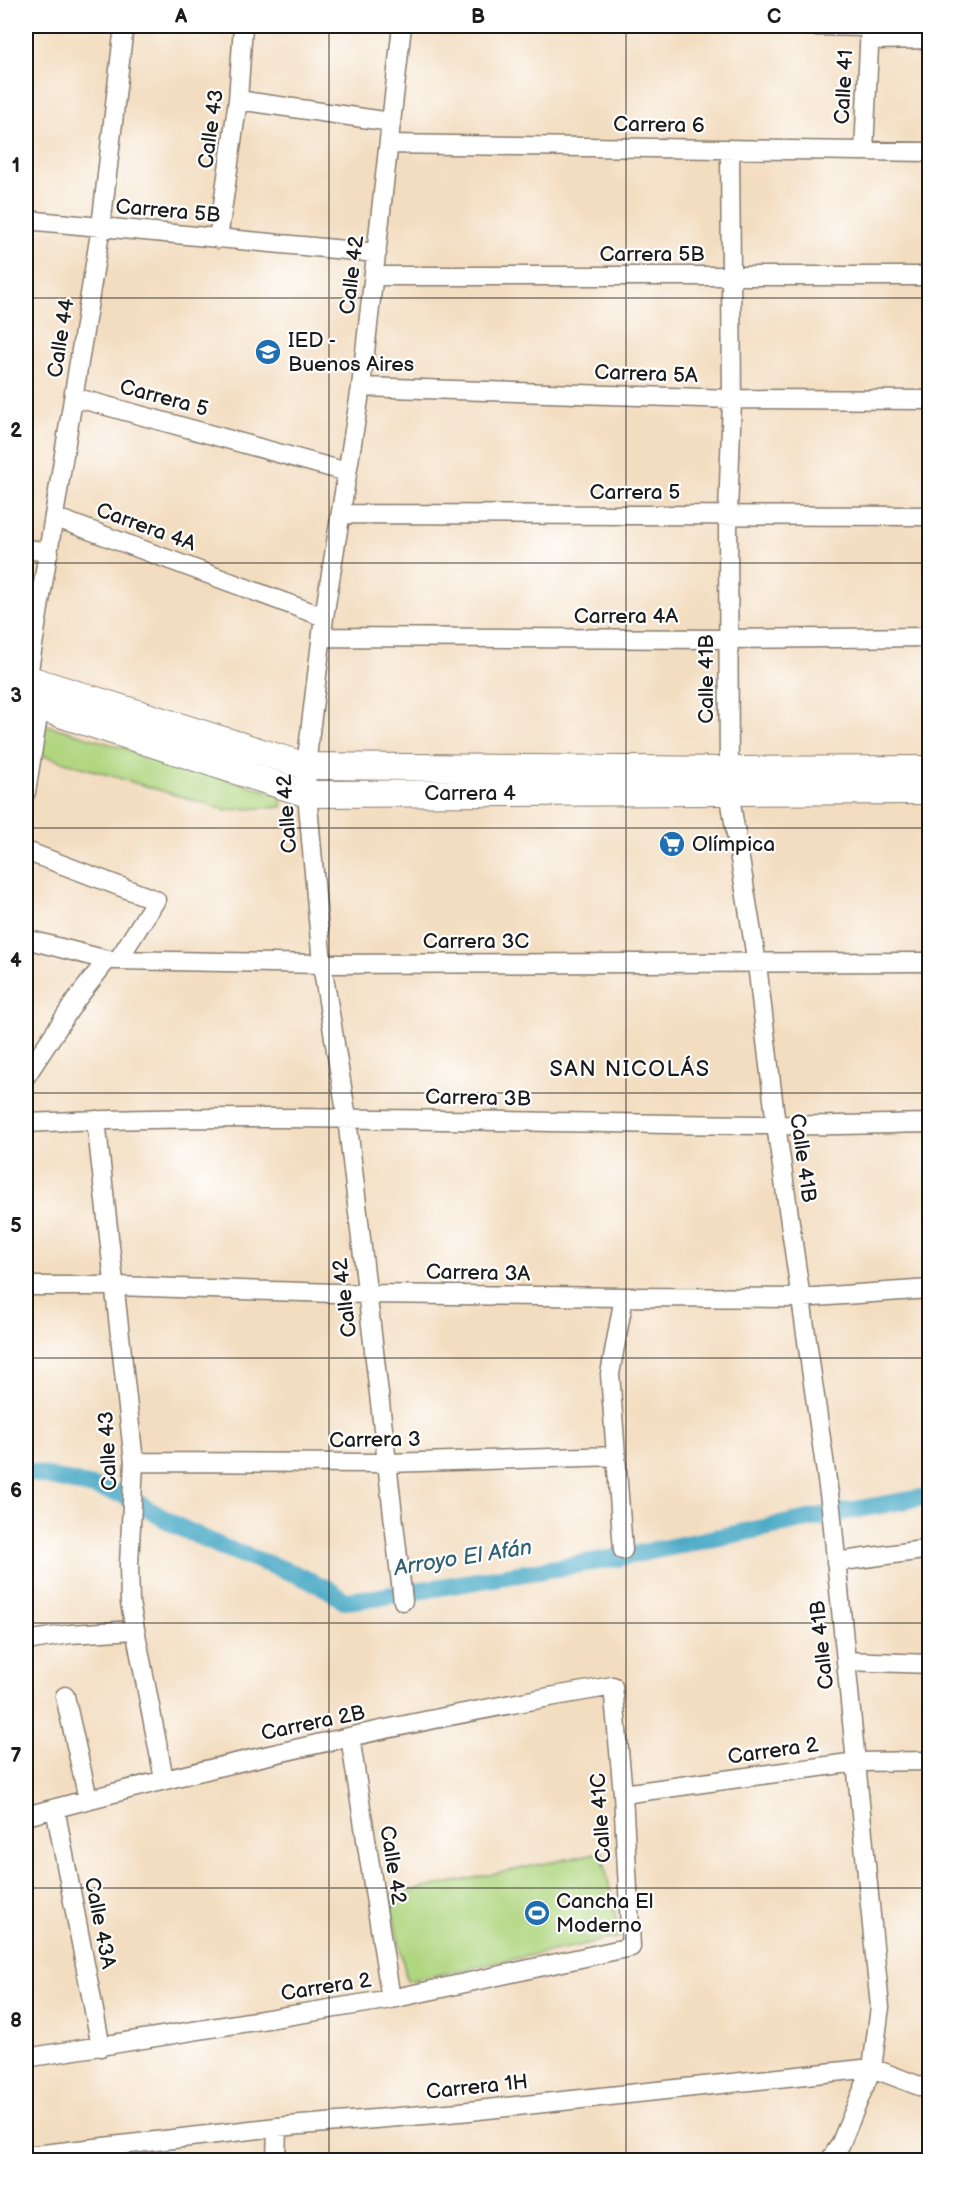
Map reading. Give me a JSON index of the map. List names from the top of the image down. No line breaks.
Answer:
{"streets":{"street":["Calle 41","Carrera 6","Calle 43","Carrera 5B","Calle 42","Calle 44","Carrera 5A","Carrera 5","Carrera 4A","Calle 41B","Carrera 4","Carrera 3C","Carrera 3B","Carrera 3A","Carrera 3","Carrera 2B","Carrera 2","Calle 41C","Calle 43A","Carrera 1H"]},"crossings":[["Calle 41","Carrera 6"],["Carrera 6","Calle 42"],["Carrera 6","Calle 41B"],["Calle 43","Carrera 5B"],["Calle 43","Carrera 3B"],["Calle 43","Carrera 3A"],["Calle 43","Carrera 3"],["Calle 43","Carrera 2B"],["Carrera 5B","Calle 42"],["Carrera 5B","Calle 44"],["Carrera 5B","Calle 41B"],["Calle 42","Carrera 5A"],["Calle 42","Carrera 5"],["Calle 42","Carrera 4A"],["Calle 42","Carrera 4"],["Calle 42","Carrera 3C"],["Calle 42","Carrera 3B"],["Calle 42","Carrera 3A"],["Calle 42","Carrera 3"],["Calle 42","Carrera 2B"],["Calle 42","Carrera 2"],["Calle 44","Carrera 5"],["Calle 44","Carrera 4A"],["Calle 44","Carrera 4"],["Carrera 5A","Calle 41B"],["Carrera 5","Calle 41B"],["Carrera 4A","Calle 41B"],["Calle 41B","Carrera 4"],["Calle 41B","Carrera 3C"],["Calle 41B","Carrera 3B"],["Calle 41B","Carrera 3A"],["Calle 41B","Carrera 2"],["Calle 41B","Carrera 1H"],["Carrera 2B","Calle 41C"],["Carrera 2B","Calle 43A"],["Carrera 2","Calle 41C"],["Carrera 2","Calle 43A"]],"districts":["SAN NICOLÁS"],"water":["Arroyo El Afán"],"places":{"school or university":["IED - Buenos Aires"],"supermarket":["Olímpica"],"sports":["Cancha El Moderno"]},"grid":{"columns":["A","B","C"],"rows":["1","2","3","4","5","6","7","8"]}}
